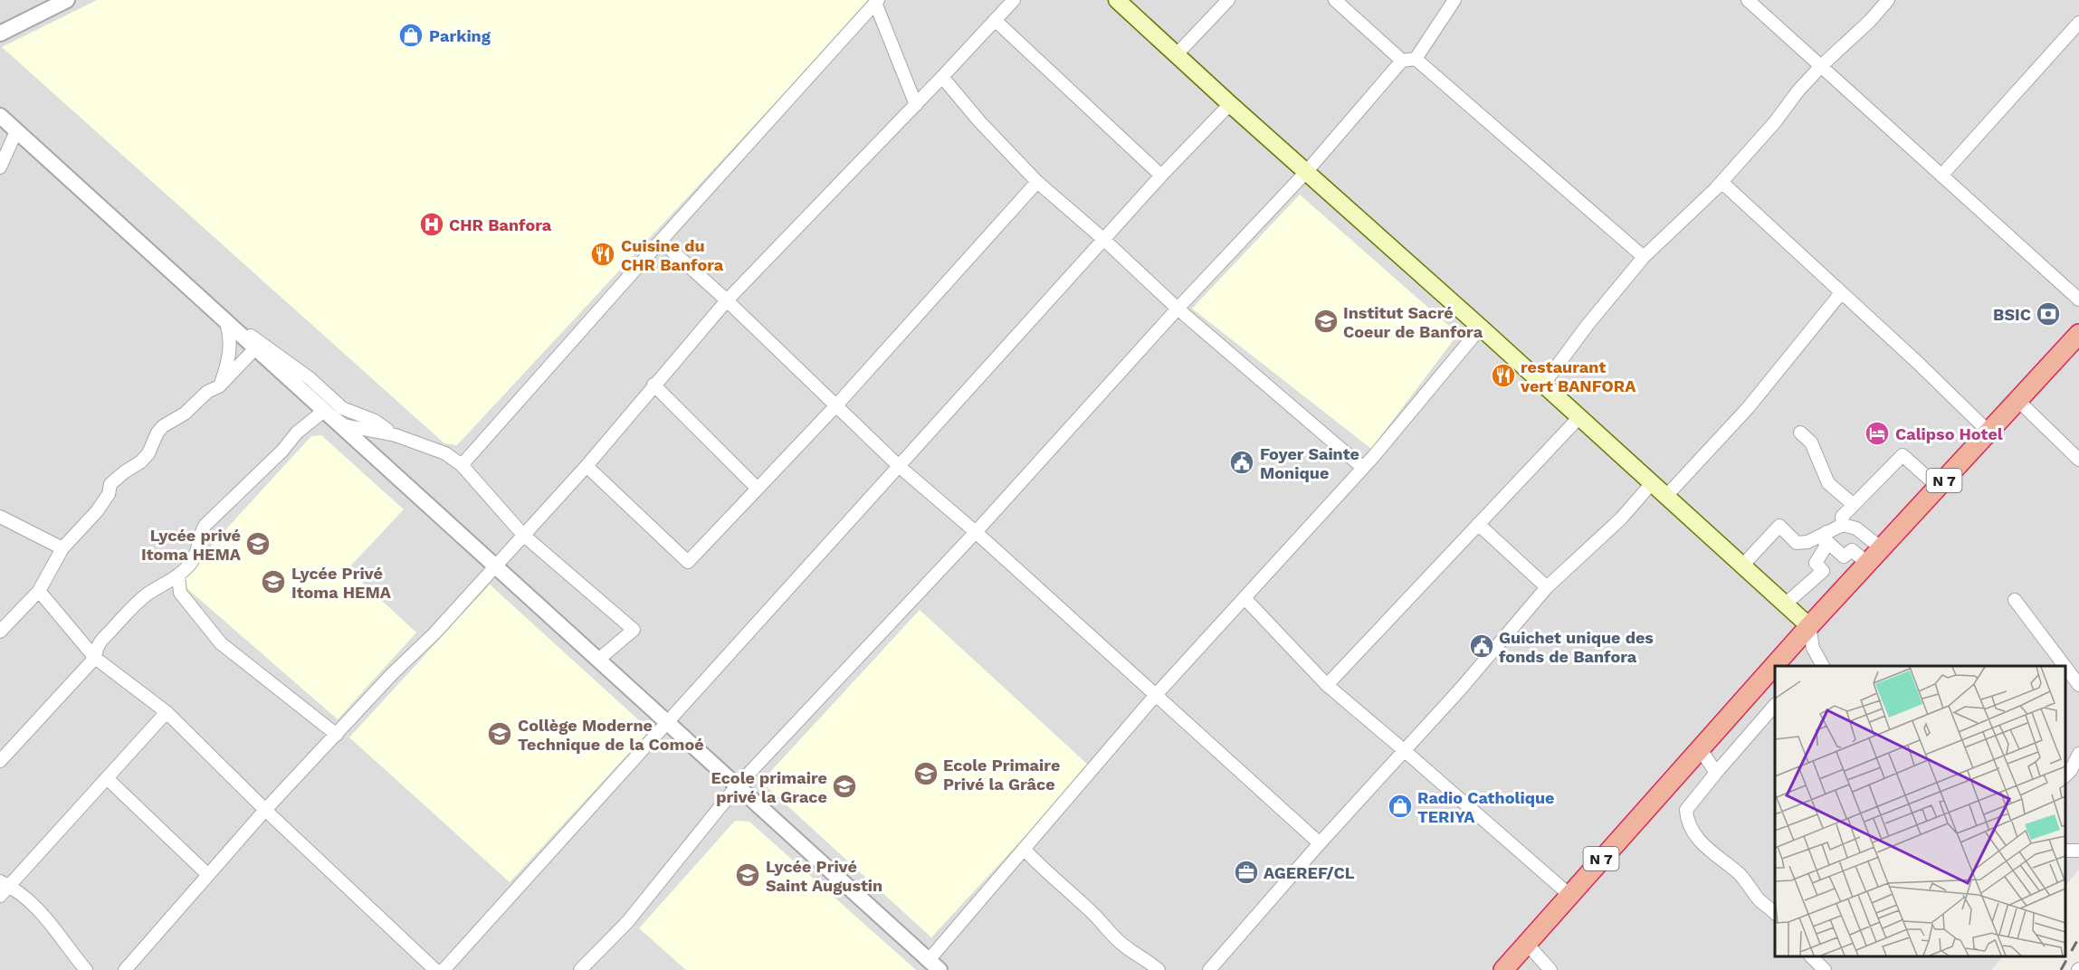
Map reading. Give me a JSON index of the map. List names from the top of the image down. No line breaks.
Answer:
{"streets":{"highway":["N 7"]},"places":{"shop":["Parking","Radio Catholique TERIYA"],"hospital":["CHR Banfora"],"restaurant":["Cuisine du CHR Banfora","restaurant vert BANFORA"],"bank":["BSIC"],"school or university":["Institut Sacré Coeur de Banfora","Lycée privé Itoma HEMA","Lycée Privé Itoma HEMA","Collège Moderne Technique de la Comoé","Ecole Primaire Privé la Grâce","Ecole primaire privé la Grace","Lycée Privé Saint Augustin"],"hotel":["Calipso Hotel"],"public building":["Foyer Sainte Monique","Guichet unique des fonds de Banfora"],"office":["AGEREF/CL"]}}
